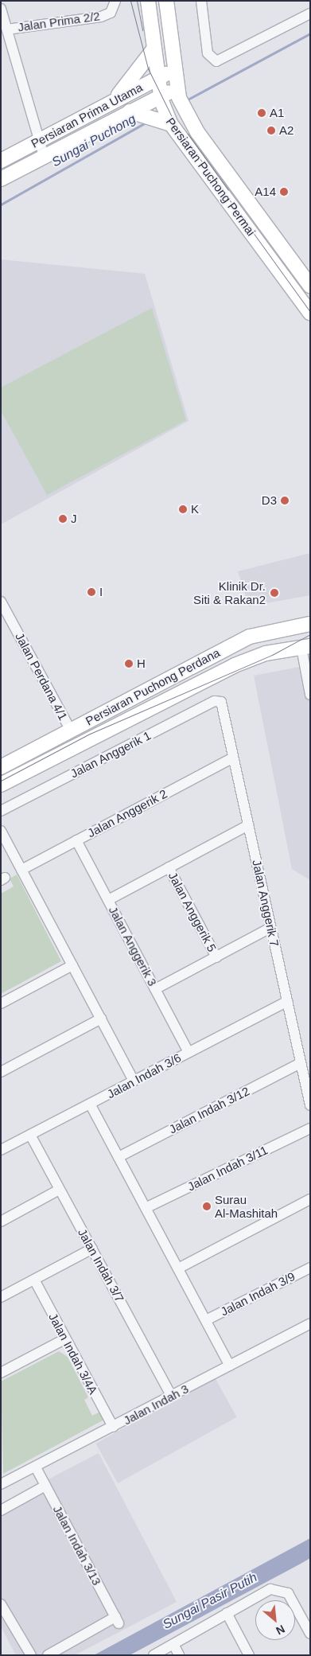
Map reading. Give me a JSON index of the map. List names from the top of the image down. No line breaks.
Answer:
{"streets":{"main road":["Persiaran Prima Utama","Persiaran Puchong Permai","Persiaran Puchong Perdana"],"street":["Jalan Prima 2/2","Jalan Perdana 4/1","Jalan Anggerik 1","Jalan Anggerik 2","Jalan Anggerik 7","Jalan Anggerik 5","Jalan Anggerik 3","Jalan Indah 3/6","Jalan Indah 3/12","Jalan Indah 3/11","Jalan Indah 3/7","Jalan Indah 3/9","Jalan Indah 3/4A","Jalan Indah 3","Jalan Indah 3/13"]},"crossings":[["Persiaran Prima Utama","Persiaran Puchong Permai"],["Jalan Perdana 4/1","Persiaran Puchong Perdana"],["Jalan Anggerik 1","Jalan Anggerik 7"],["Jalan Anggerik 2","Jalan Anggerik 7"],["Jalan Anggerik 2","Jalan Anggerik 3"],["Jalan Anggerik 7","Jalan Indah 3/6"],["Jalan Anggerik 7","Jalan Indah 3/12"],["Jalan Anggerik 3","Jalan Indah 3/6"],["Jalan Indah 3/6","Jalan Indah 3/7"],["Jalan Indah 3/7","Jalan Indah 3"],["Jalan Indah 3/4A","Jalan Indah 3"],["Jalan Indah 3","Jalan Indah 3/13"]],"water":["Sungai Puchong","Sungai Pasir Putih"],"places":["A1","A2","A14","D3","K","J","I","Klinik Dr. Siti & Rakan2","H","Surau Al-Mashitah"],"north":"bottom right"}
